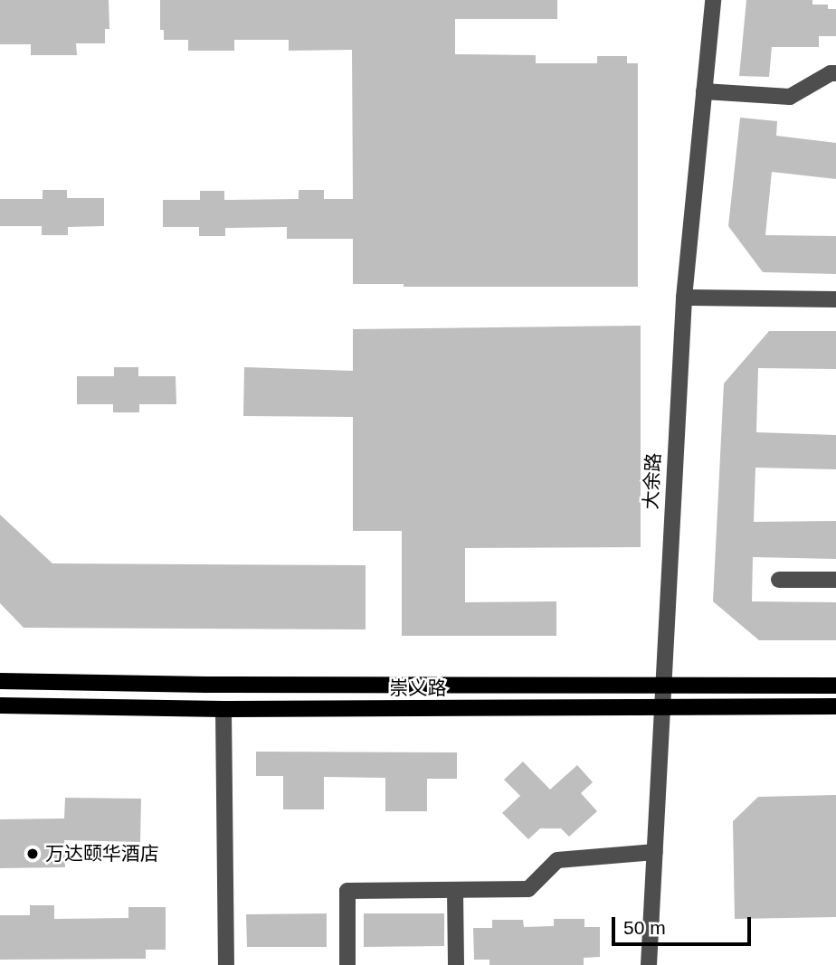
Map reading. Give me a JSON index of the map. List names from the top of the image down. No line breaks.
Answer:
{"streets":{"main road":["崇义路"],"street":["大余路"]},"crossings":[["大余路","崇义路"]],"places":["万达颐华酒店"],"scale_bar":"50 m"}
